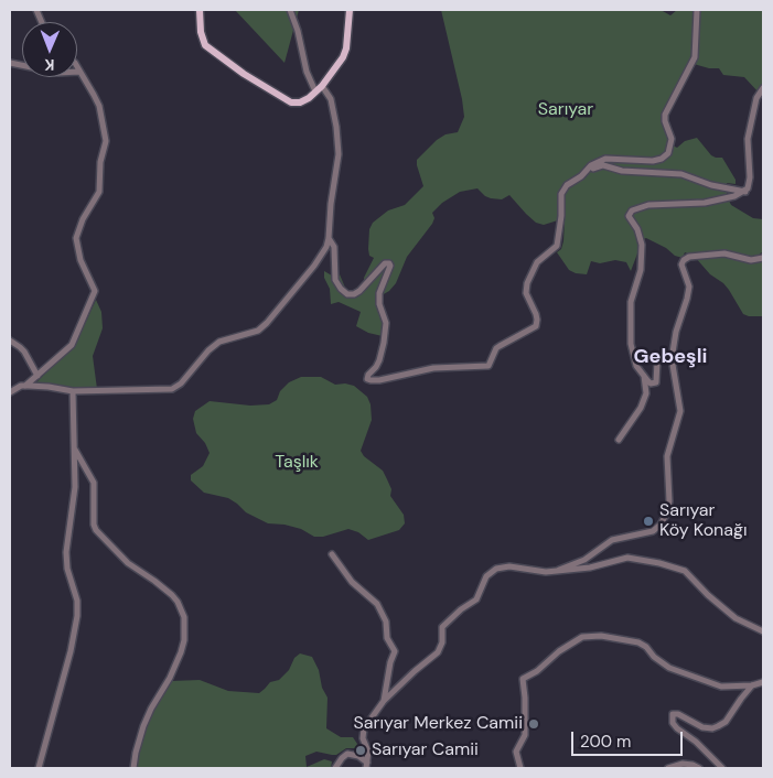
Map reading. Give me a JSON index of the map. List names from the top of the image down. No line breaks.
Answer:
{"districts":["Gebeşli"],"parks":["Sarıyar","Taşlık"],"places":["Sarıyar Köy Konağı","Sarıyar Merkez Camii","Sarıyar Camii"],"scale_bar":"200 m","north":"bottom"}
